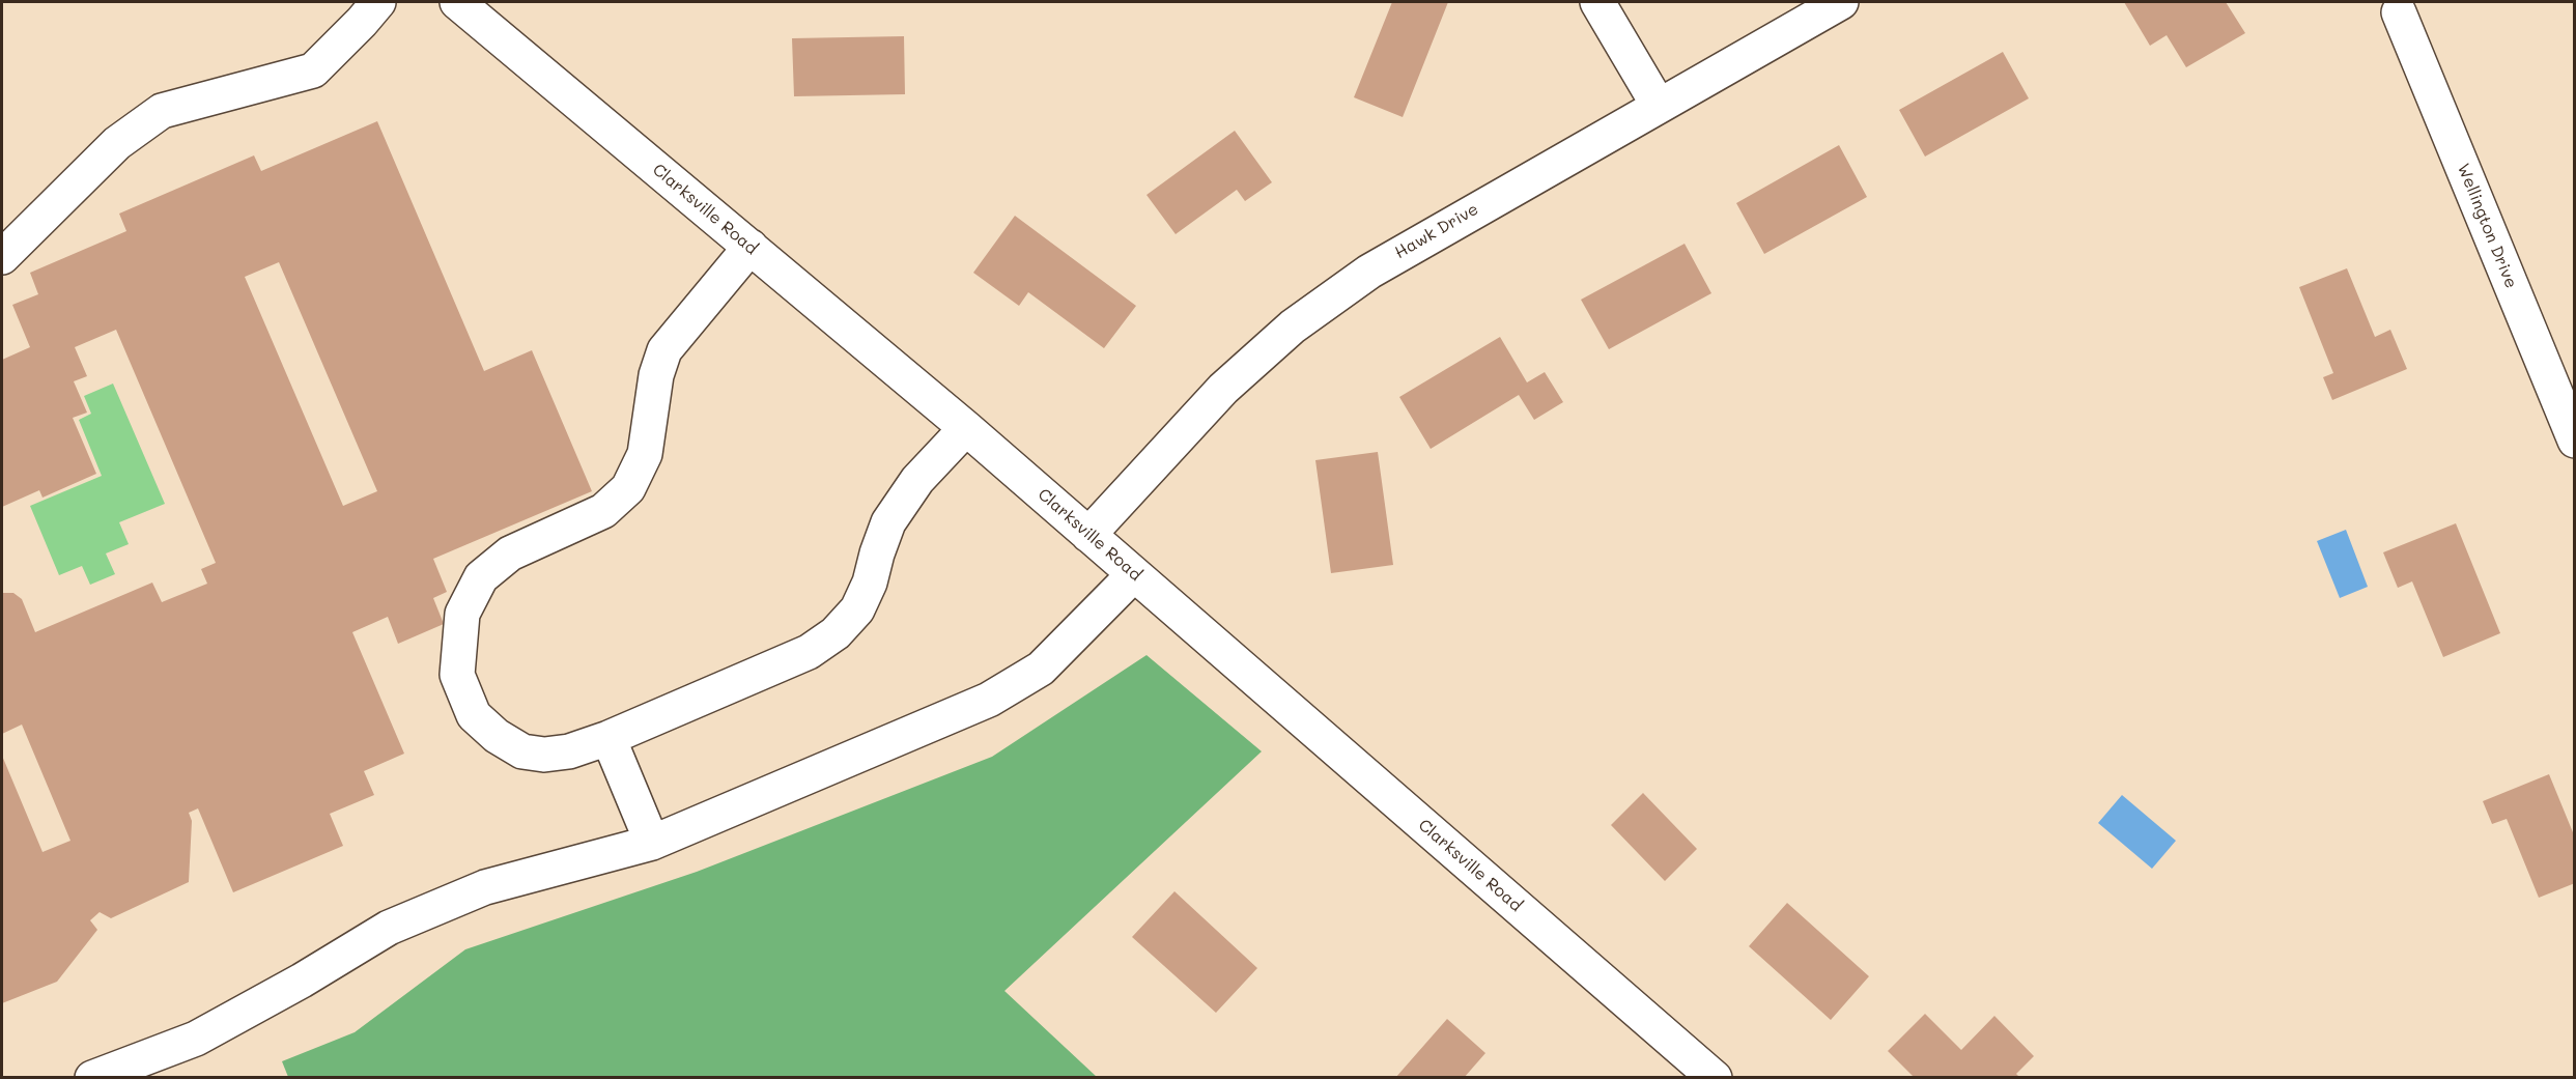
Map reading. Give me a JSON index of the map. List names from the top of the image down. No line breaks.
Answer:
{"streets":{"street":["Clarksville Road","Wellington Drive","Hawk Drive"]},"crossings":[["Clarksville Road","Hawk Drive"]]}
